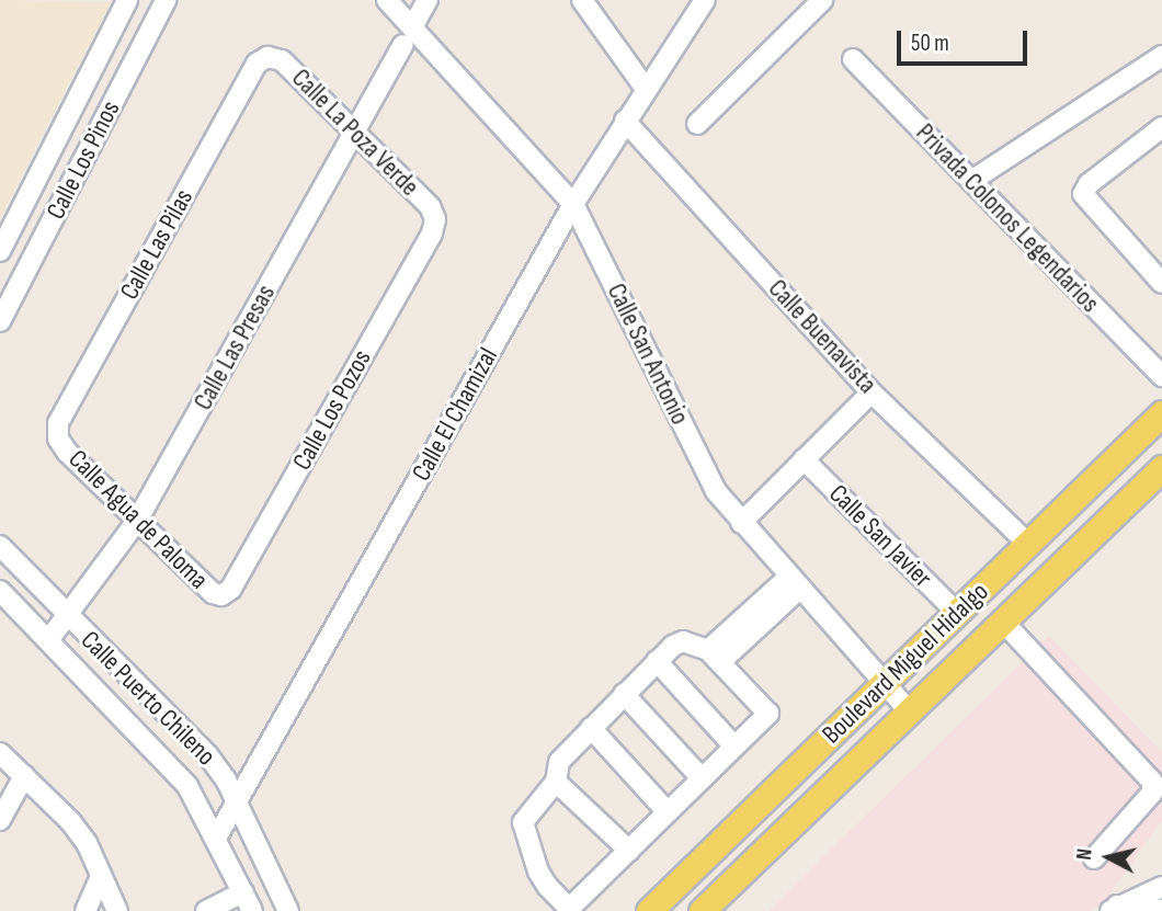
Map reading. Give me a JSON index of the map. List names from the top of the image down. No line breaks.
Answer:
{"streets":{"main road":["Boulevard Miguel Hidalgo"],"street":["Calle La Poza Verde","Calle Los Pinos","Privada Colonos Legendarios","Calle Las Pilas","Calle Buenavista","Calle Las Presas","Calle San Antonio","Calle Los Pozos","Calle El Chamizal","Calle Agua de Paloma","Calle San Javier","Calle Puerto Chileno"]},"crossings":[["Calle La Poza Verde","Calle Las Pilas"],["Calle La Poza Verde","Calle Las Presas"],["Calle La Poza Verde","Calle Los Pozos"],["Calle Las Pilas","Calle Agua de Paloma"],["Calle Buenavista","Calle El Chamizal"],["Calle Buenavista","Boulevard Miguel Hidalgo"],["Calle Las Presas","Calle San Antonio"],["Calle Las Presas","Calle Agua de Paloma"],["Calle Las Presas","Calle Puerto Chileno"],["Calle San Antonio","Calle El Chamizal"],["Calle San Antonio","Boulevard Miguel Hidalgo"],["Calle Los Pozos","Calle Agua de Paloma"],["Calle El Chamizal","Calle Puerto Chileno"],["Calle San Javier","Boulevard Miguel Hidalgo"]],"scale_bar":"50 m","north":"left"}
